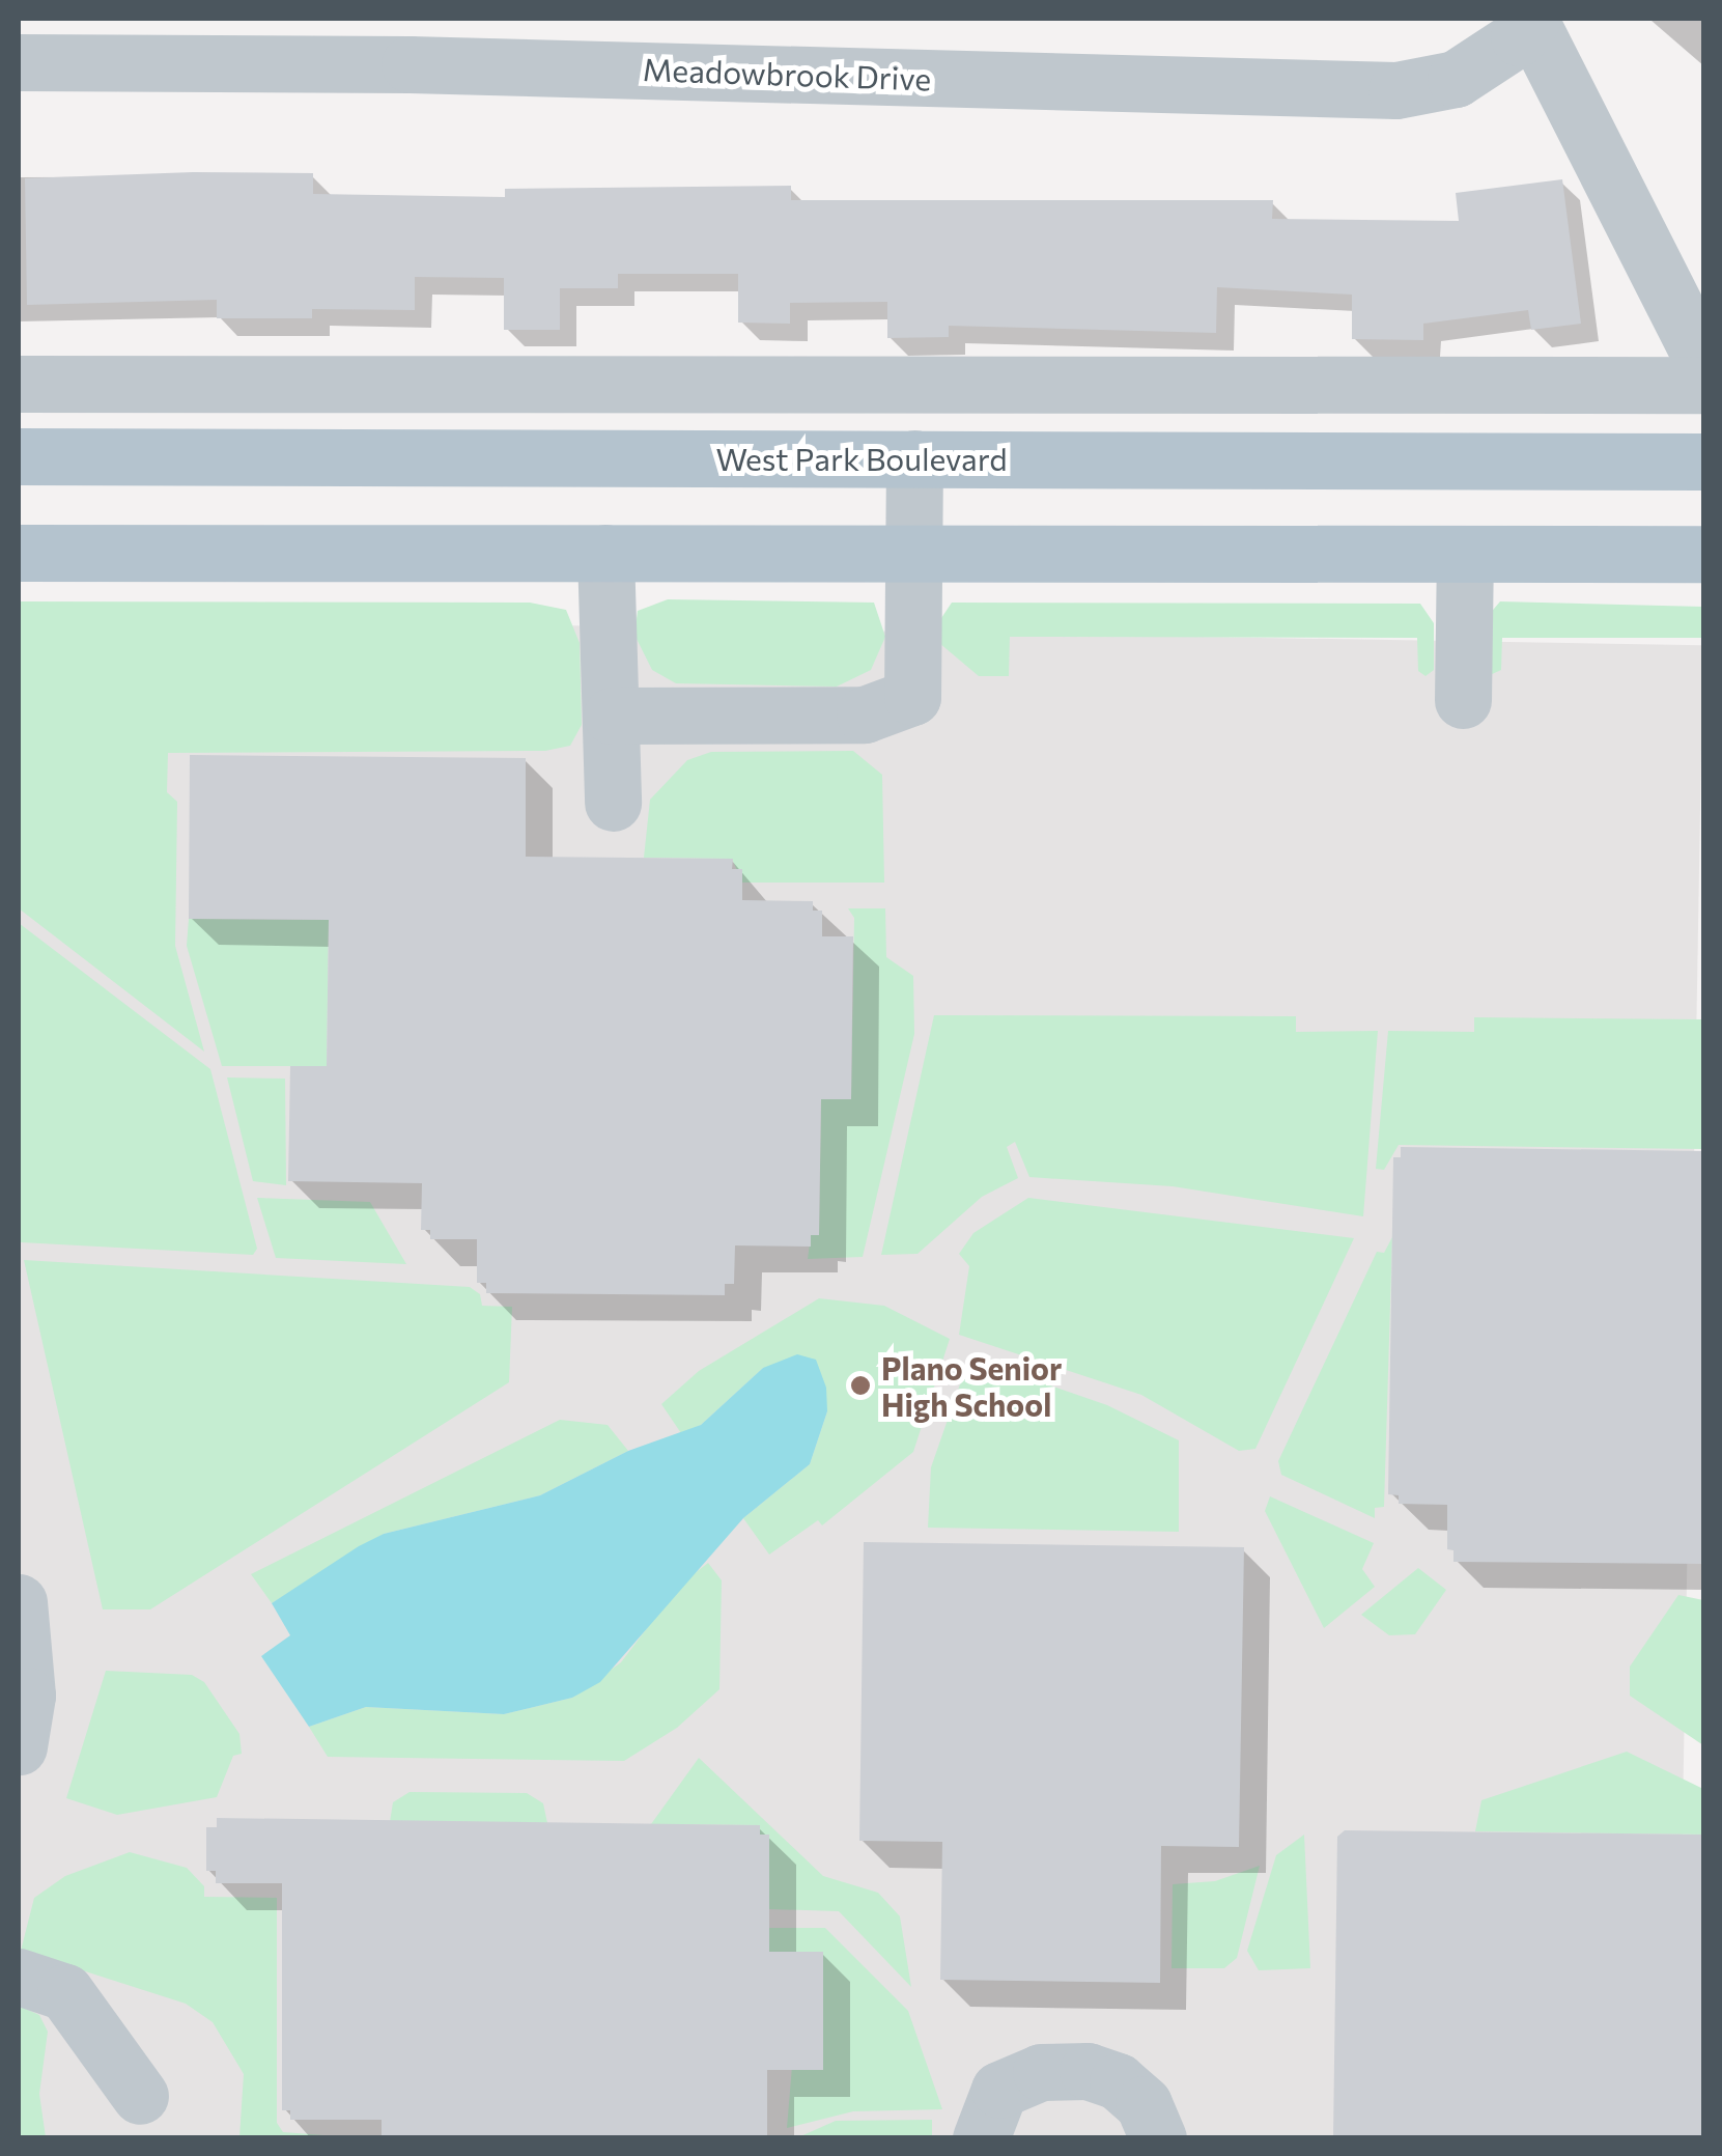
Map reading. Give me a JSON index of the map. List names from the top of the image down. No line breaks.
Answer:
{"streets":{"main road":["West Park Boulevard"],"street":["Meadowbrook Drive"]},"places":["Plano Senior High School"]}
